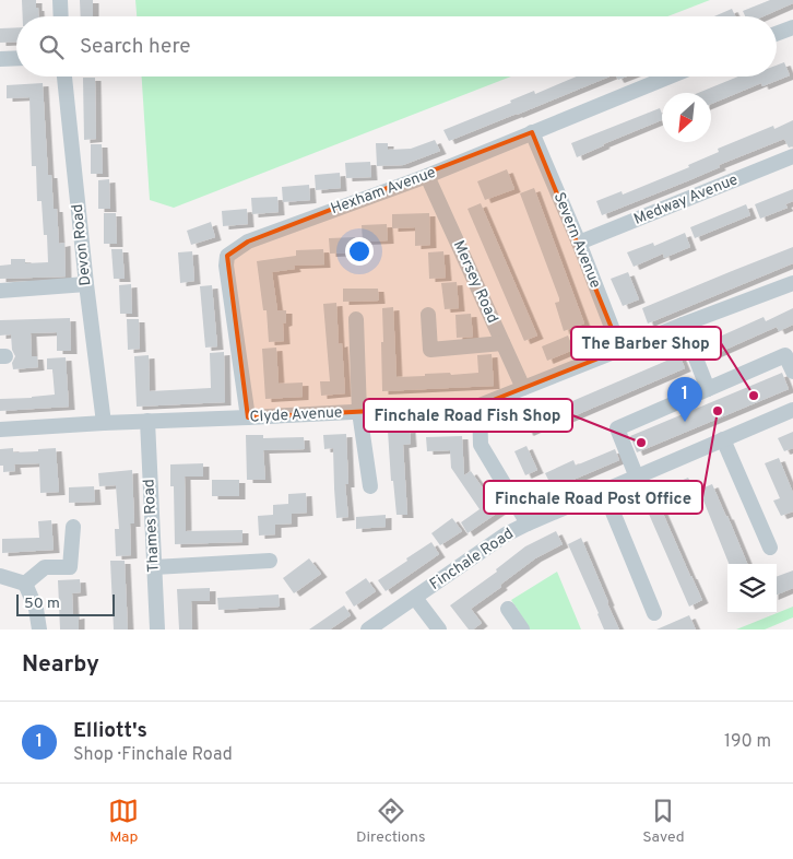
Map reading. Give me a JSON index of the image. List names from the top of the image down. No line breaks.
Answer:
{"streets":{"street":["Hexham Avenue","Medway Avenue","Severn Avenue","Devon Road","Mersey Road","Clyde Avenue","Thames Road","Finchale Road"]},"crossings":[["Hexham Avenue","Severn Avenue"],["Hexham Avenue","Mersey Road"],["Hexham Avenue","Clyde Avenue"],["Medway Avenue","Severn Avenue"],["Severn Avenue","Clyde Avenue"],["Devon Road","Clyde Avenue"],["Mersey Road","Clyde Avenue"],["Clyde Avenue","Thames Road"]],"places":["The Barber Shop","Finchale Road Post Office","Finchale Road Fish Shop"],"scale_bar":"50 m","north":"bottom left","page":{"search":"Search here","pins":"1","scale":"50 m","heading":"Nearby","list":[{"mark":"1","name":"Elliott's","note":"Shop · Finchale Road","value":"190 m"}],"nav":["Map","Directions","Saved"]}}
